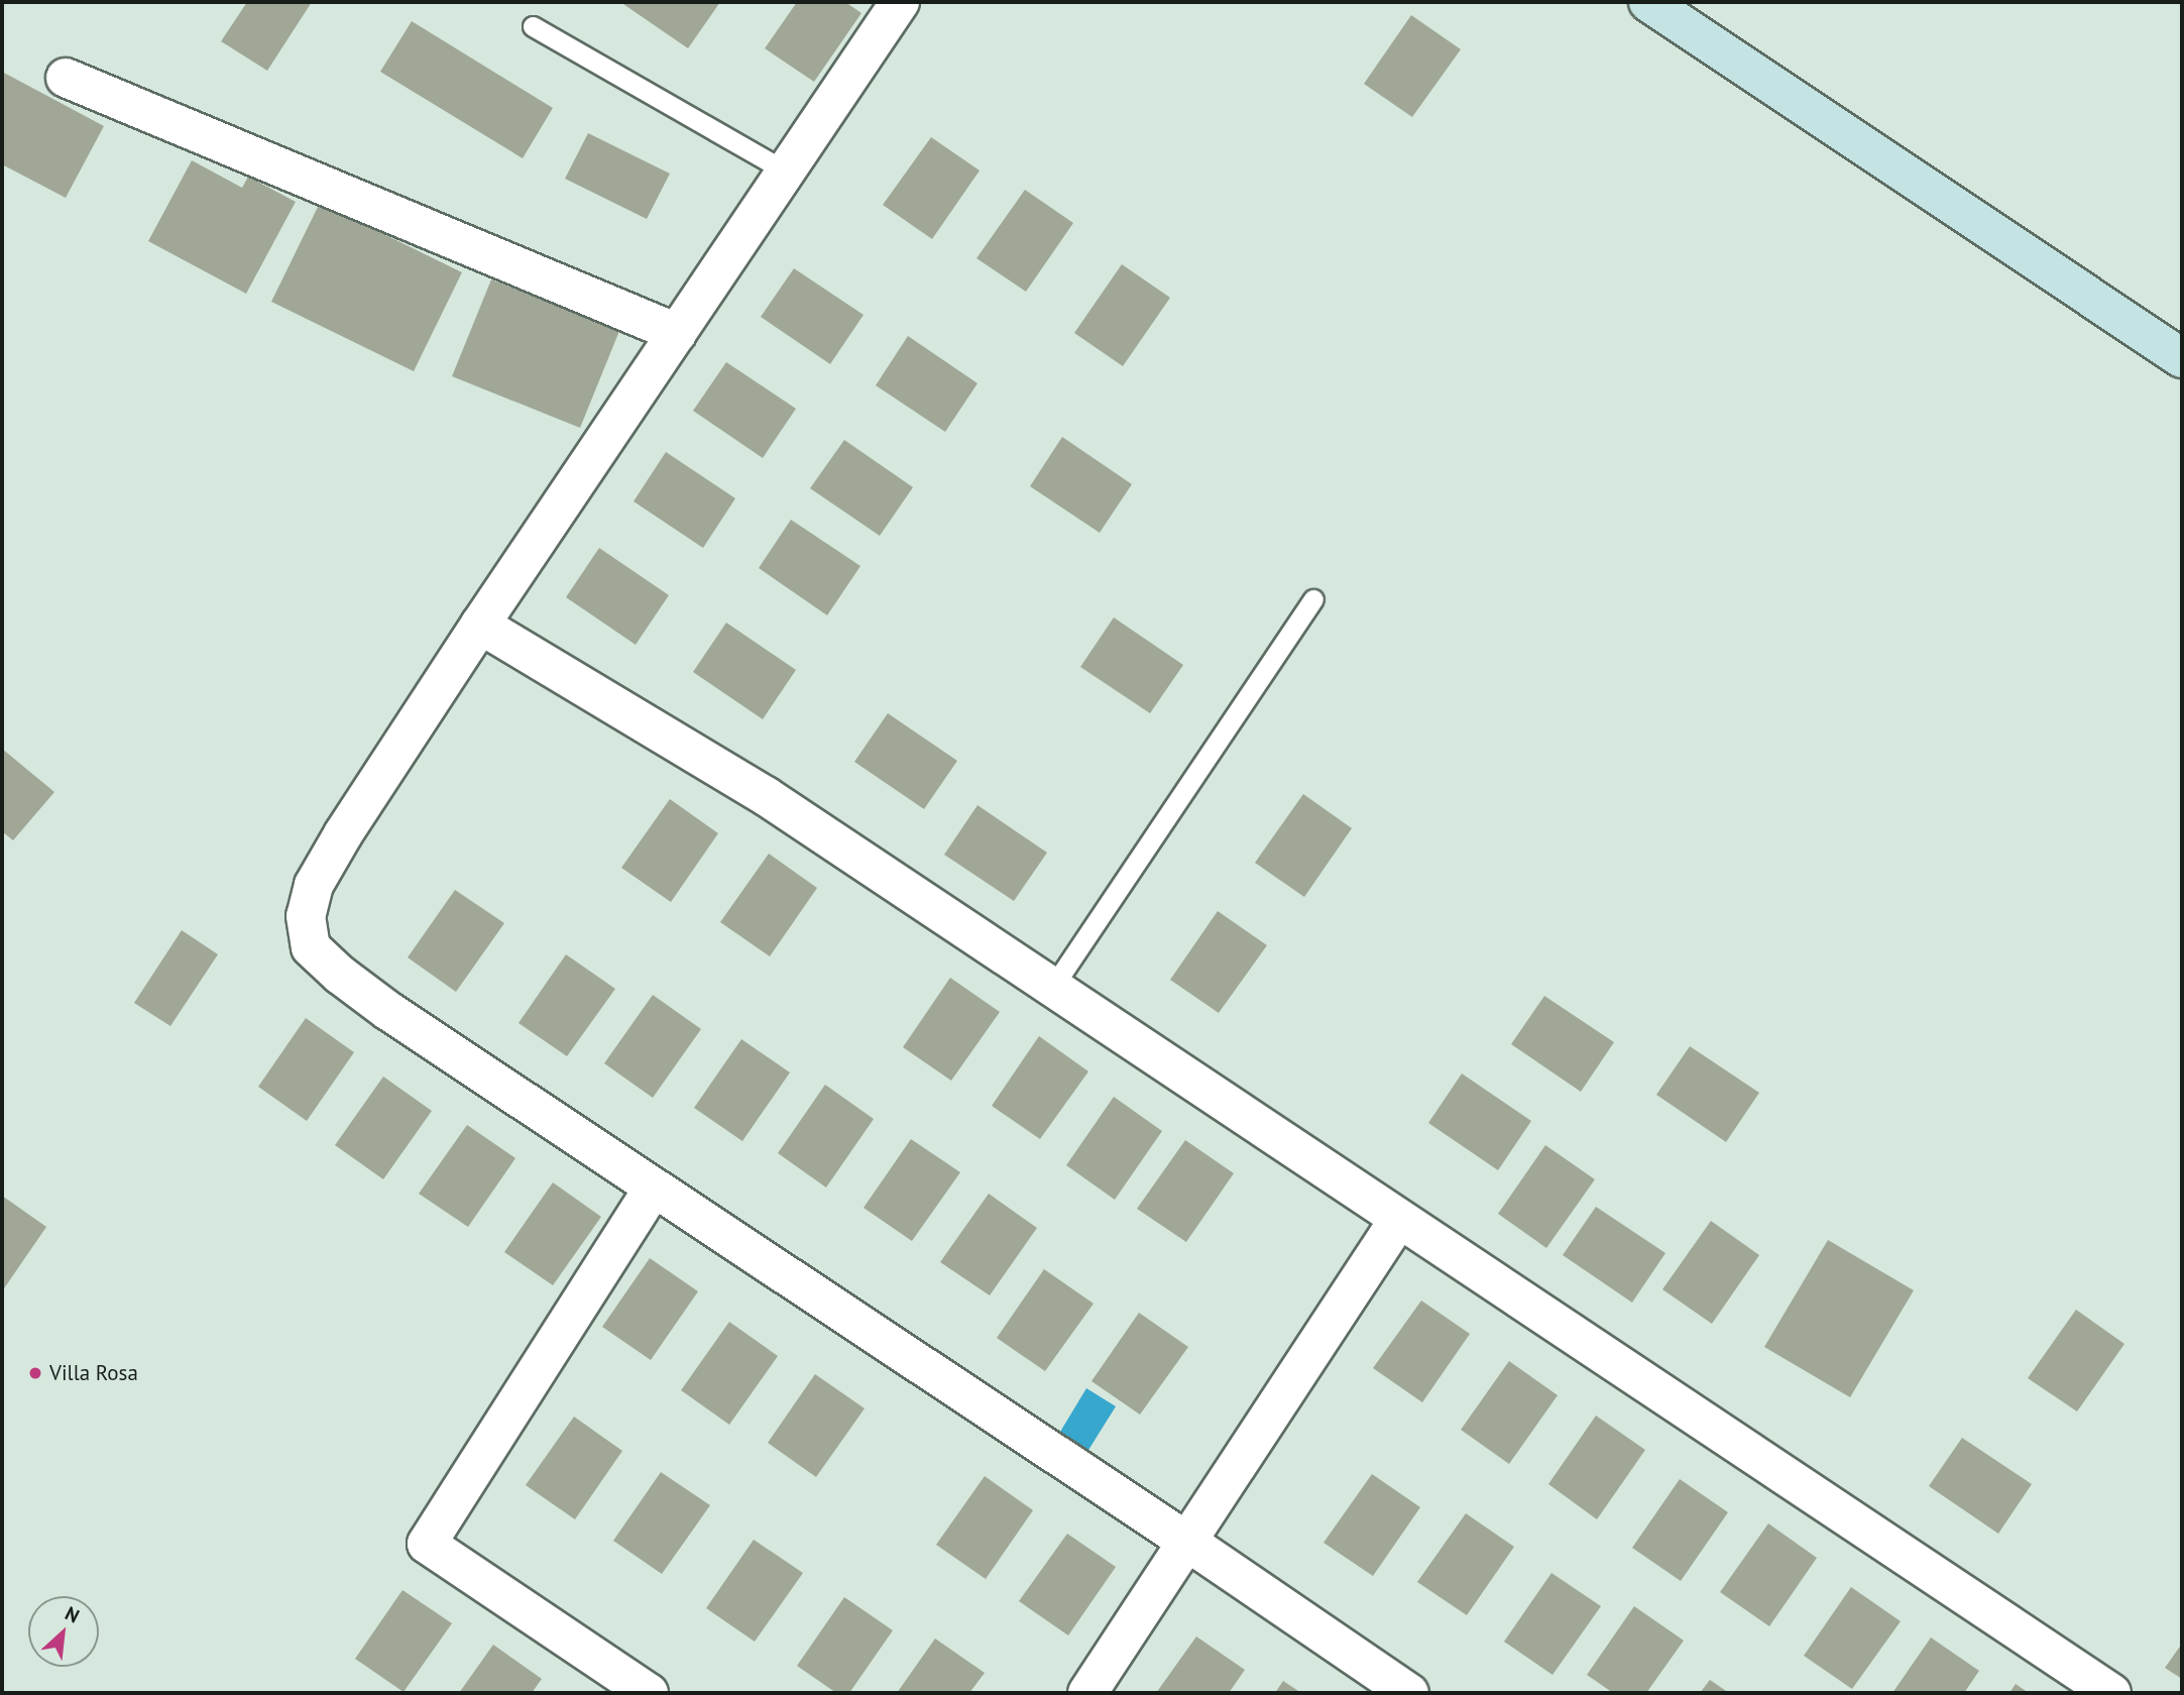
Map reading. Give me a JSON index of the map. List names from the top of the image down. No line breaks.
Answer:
{"places":["Villa Rosa"],"north":"top right"}
